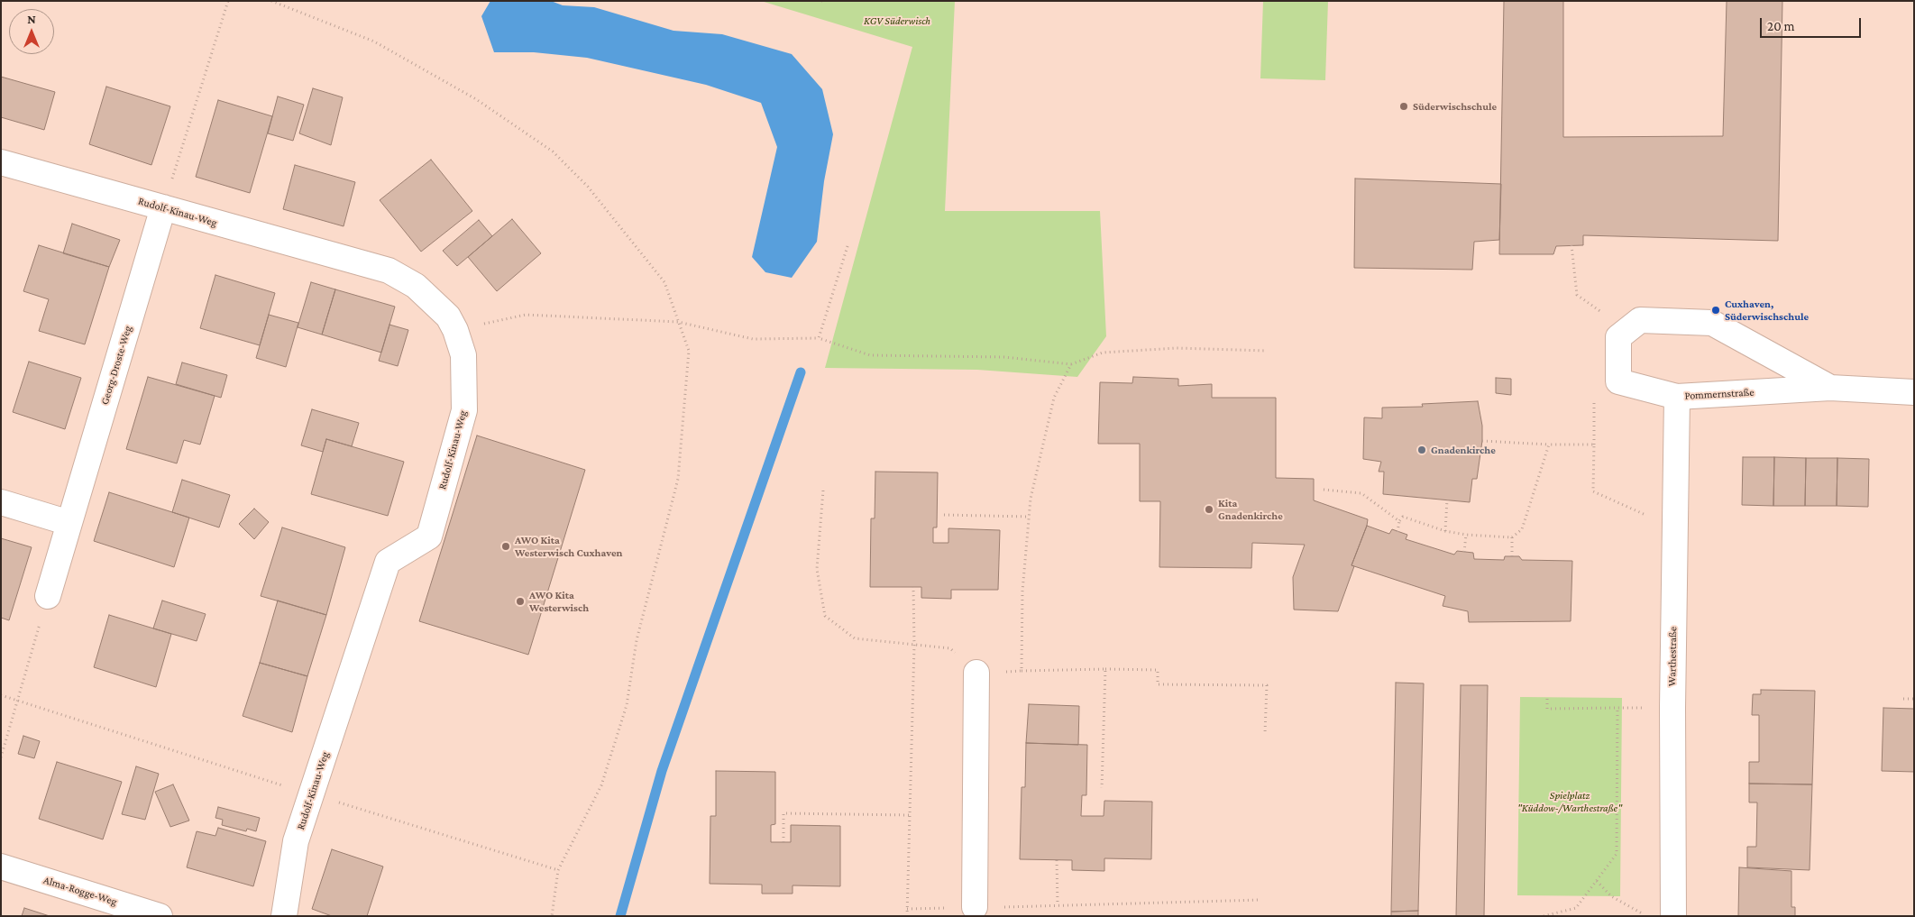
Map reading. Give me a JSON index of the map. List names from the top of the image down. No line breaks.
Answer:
{"streets":{"street":["Rudolf-Kinau-Weg","Georg-Droste-Weg","Pommernstraße","Warthestraße","Alma-Rogge-Weg"]},"crossings":[["Rudolf-Kinau-Weg","Georg-Droste-Weg"],["Pommernstraße","Warthestraße"]],"parks":["KGV Süderwisch","Spielplatz \"Küddow-/Warthestraße\""],"places":["Süderwischschule","Cuxhaven, Süderwischschule","Gnadenkirche","Kita Gnadenkirche","AWO Kita Westerwisch Cuxhaven","AWO Kita Westerwisch"],"scale_bar":"20 m","north":"top"}
